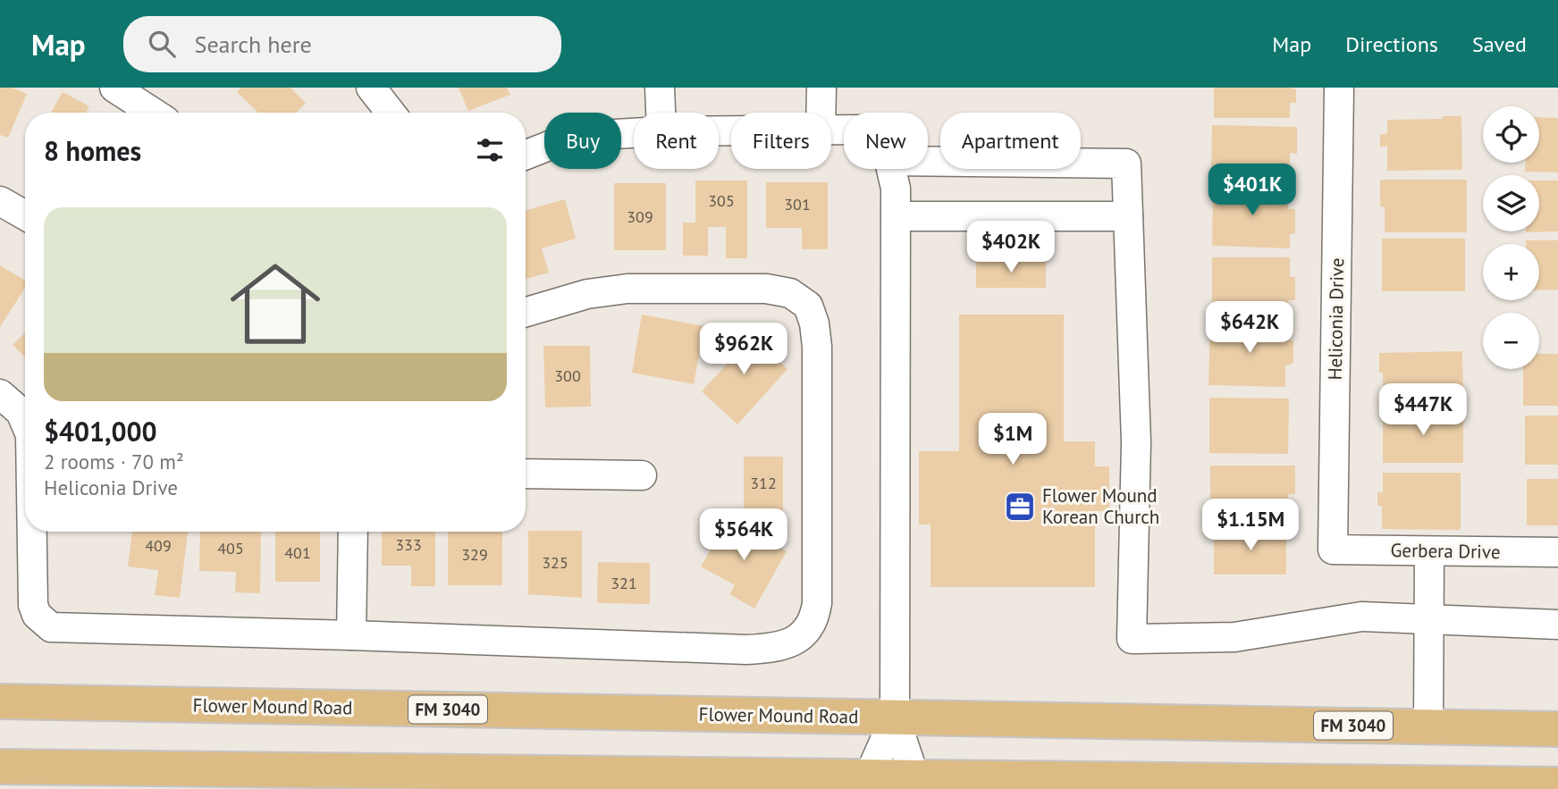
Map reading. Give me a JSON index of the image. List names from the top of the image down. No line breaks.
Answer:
{"streets":{"main road":["Flower Mound Road","FM 3040"],"street":["Heliconia Drive","Gerbera Drive"]},"crossings":[["Heliconia Drive","Gerbera Drive"]],"places":{"office":["Flower Mound Korean Church"]},"house_numbers":["305","301","309","300","312","333","409","405","401","329","325","321"],"page":{"header":"Map","search":"Search here","nav":["Map","Directions","Saved"],"map_buttons":["+","−"],"chip":["Buy","Rent","Filters","New","Apartment"],"heading":"8 homes","price":["$401K","$402K","$642K","$962K","$447K","$1M","$1.15M","$564K"],"list":[{"name":"$401,000","note":"2 rooms · 70 m² · Heliconia Drive"}]}}
